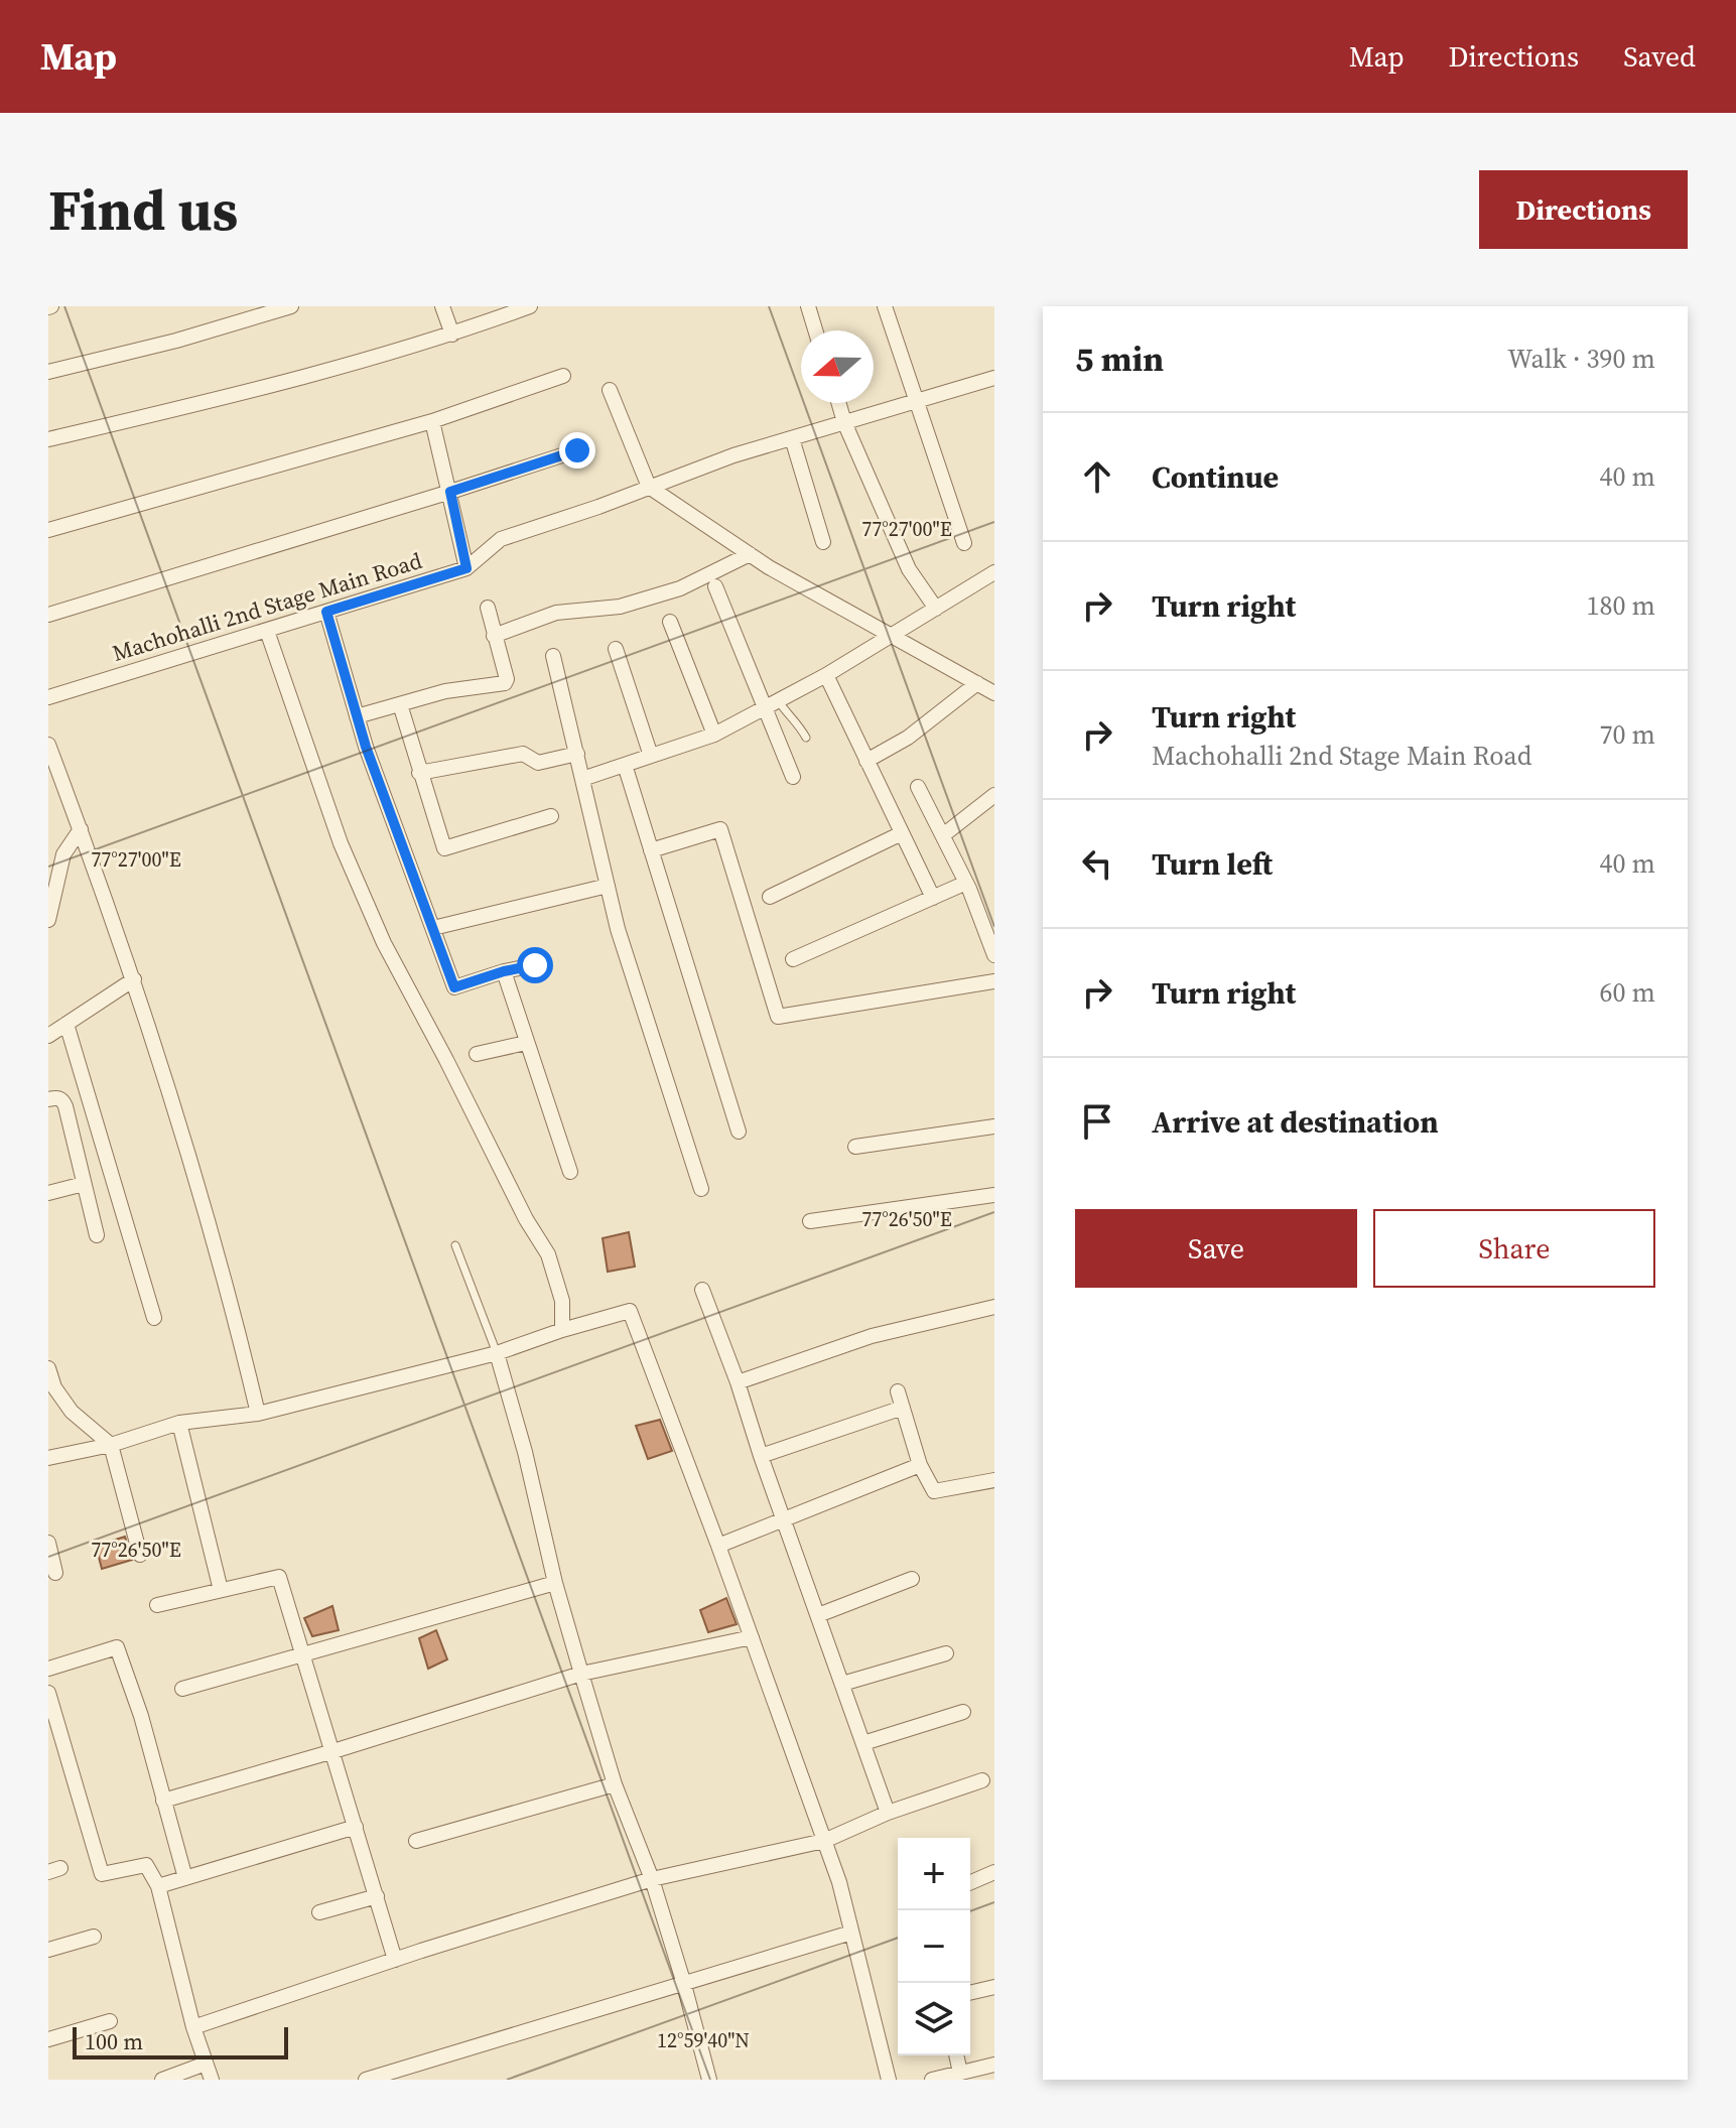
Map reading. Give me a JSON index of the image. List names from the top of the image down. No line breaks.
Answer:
{"streets":{"street":["Machohalli 2nd Stage Main Road"]},"scale_bar":"100 m","north":"left","page":{"header":"Map","nav":["Map","Directions","Saved"],"buttons":["Directions",["Save","Share"]],"title":"Find us","heading":["5 min","Walk · 390 m"],"list":[["Continue","40 m"],["Turn right","180 m"],["Turn right","Machohalli 2nd Stage Main Road","70 m"],["Turn left","40 m"],["Turn right","60 m"],"Arrive at destination"],"map_buttons":["+","−"],"scale":"100 m"},"coordinates":["77°27'00\"E","77°26'50\"E","12°59'40\"N"]}
